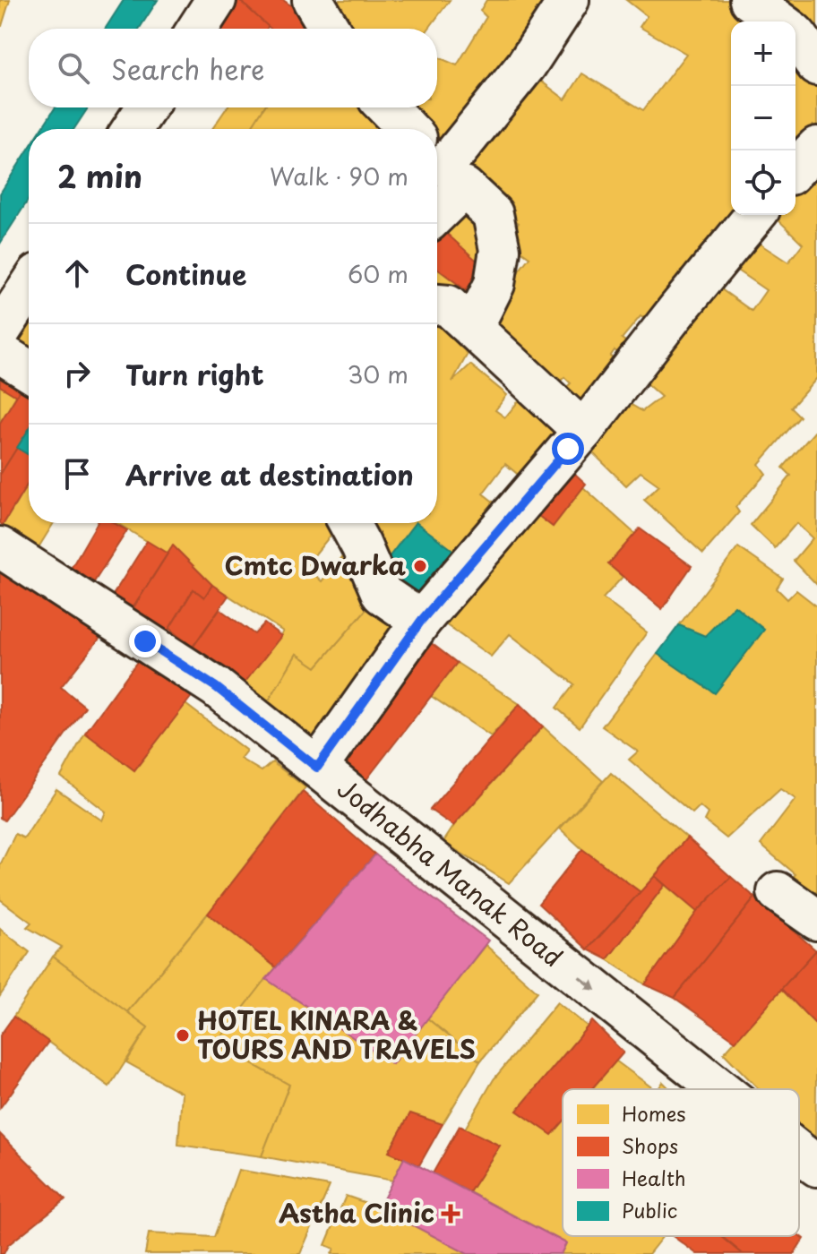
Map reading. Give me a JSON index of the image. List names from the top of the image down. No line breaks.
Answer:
{"streets":{"street":["Jodhabha Manak Road"]},"one_way":["Jodhabha Manak Road"],"places":{"other":["Cmtc Dwarka","HOTEL KINARA & TOURS AND TRAVELS"],"health":["Astha Clinic"]},"legend":["Homes","Shops","Health","Public"],"page":{"map_buttons":["+","−"],"search":"Search here","heading":["2 min","Walk · 90 m"],"list":[["Continue","60 m"],["Turn right","30 m"],"Arrive at destination"]}}
